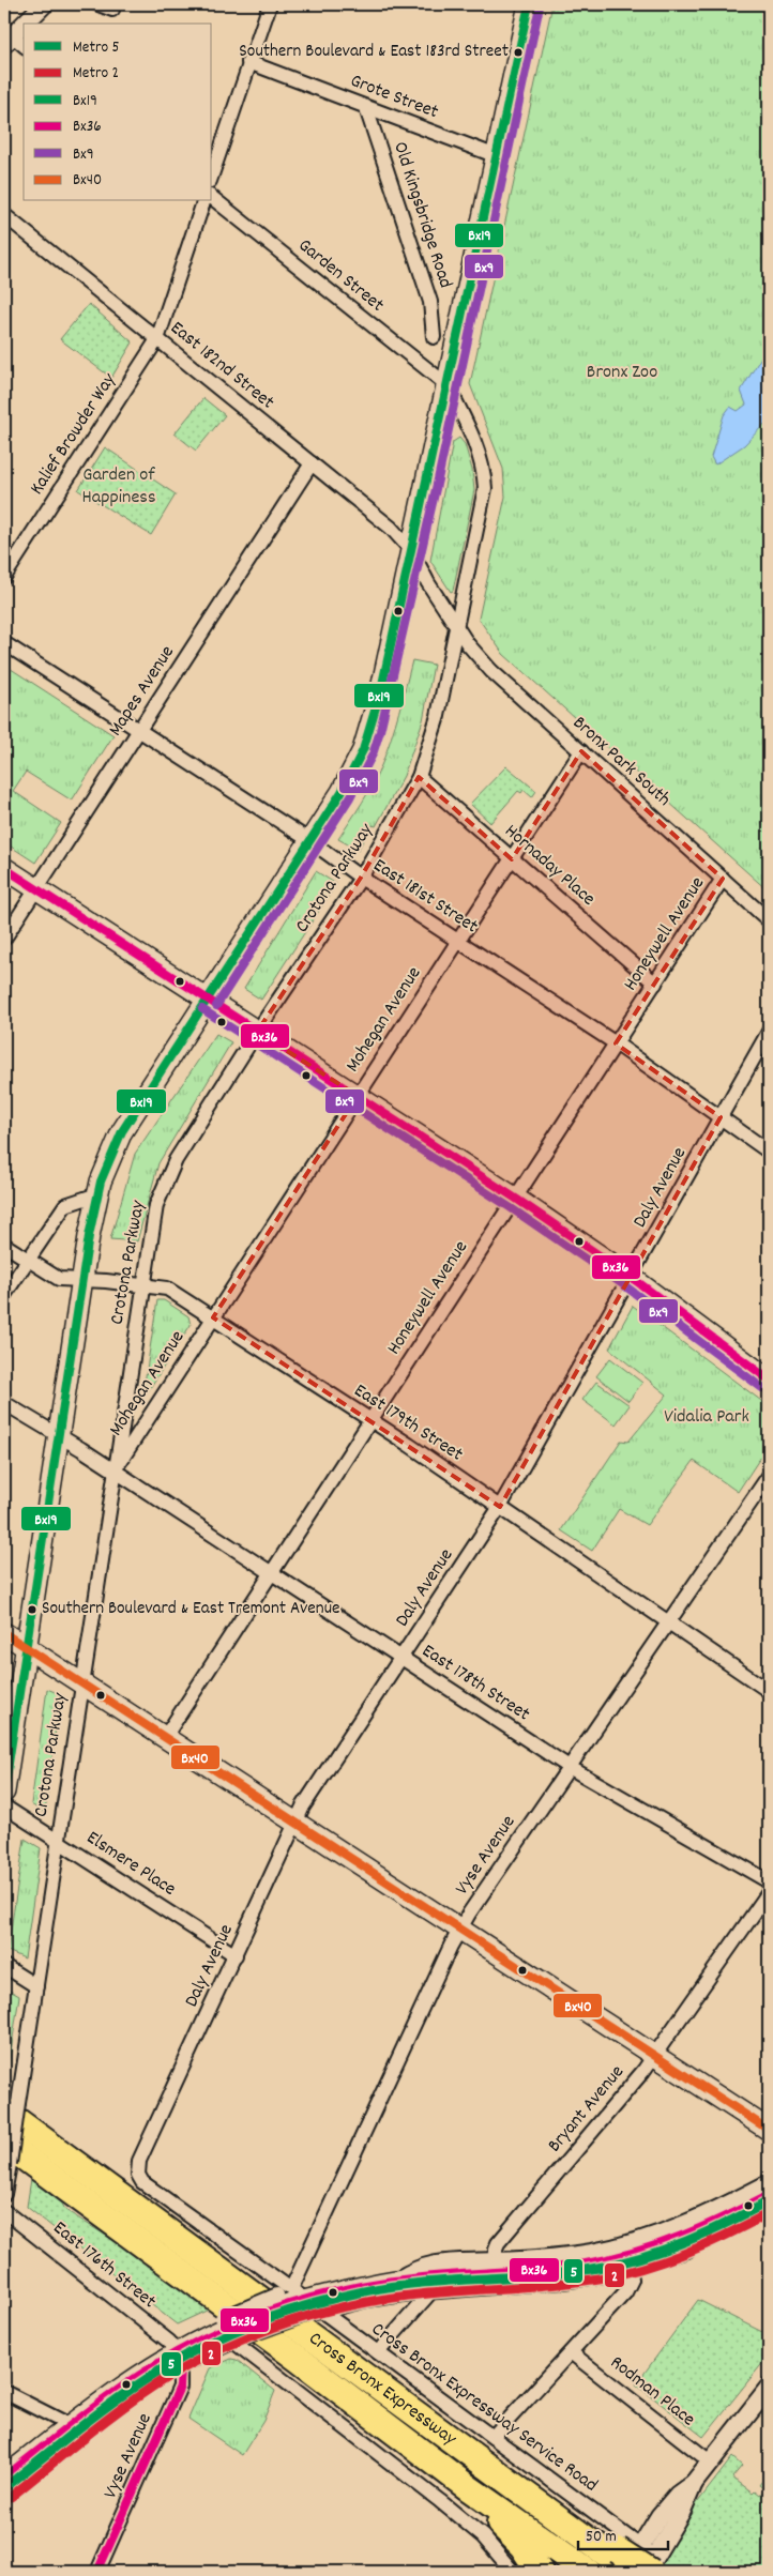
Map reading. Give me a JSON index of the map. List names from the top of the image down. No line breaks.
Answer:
{"streets":{"highway":["Cross Bronx Expressway"],"street":["Grote Street","Old Kingsbridge Road","Garden Street","East 182nd Street","Kalief Browder Way","Mapes Avenue","Bronx Park South","Hornaday Place","Crotona Parkway","East 181st Street","Honeywell Avenue","Mohegan Avenue","Daly Avenue","East 179th Street","East 178th Street","Vyse Avenue","Elsmere Place","Bryant Avenue","East 176th Street","Rodman Place","Cross Bronx Expressway Service Road"]},"crossings":[["Grote Street","Old Kingsbridge Road"],["Garden Street","Crotona Parkway"],["East 182nd Street","Kalief Browder Way"],["East 182nd Street","Mapes Avenue"],["East 182nd Street","Bronx Park South"],["Mapes Avenue","East 181st Street"],["Bronx Park South","Crotona Parkway"],["Bronx Park South","Honeywell Avenue"],["Bronx Park South","Mohegan Avenue"],["Hornaday Place","Crotona Parkway"],["Hornaday Place","Honeywell Avenue"],["Hornaday Place","Mohegan Avenue"],["Crotona Parkway","East 181st Street"],["Crotona Parkway","Mohegan Avenue"],["Crotona Parkway","East 179th Street"],["Crotona Parkway","East 178th Street"],["Crotona Parkway","Elsmere Place"],["Crotona Parkway","Cross Bronx Expressway"],["East 181st Street","Honeywell Avenue"],["East 181st Street","Mohegan Avenue"],["East 181st Street","Daly Avenue"],["Honeywell Avenue","East 179th Street"],["Honeywell Avenue","East 178th Street"],["Mohegan Avenue","East 179th Street"],["Mohegan Avenue","East 178th Street"],["Daly Avenue","East 179th Street"],["Daly Avenue","East 178th Street"],["Daly Avenue","Elsmere Place"],["Daly Avenue","Cross Bronx Expressway Service Road"],["East 179th Street","Vyse Avenue"],["East 178th Street","Vyse Avenue"],["Vyse Avenue","East 176th Street"],["Vyse Avenue","Cross Bronx Expressway Service Road"],["Cross Bronx Expressway","Cross Bronx Expressway Service Road"]],"parks":["Bronx Zoo","Garden of Happiness","Vidalia Park"],"places":["Southern Boulevard & East 183rd Street","Southern Boulevard & East Tremont Avenue"],"lines":["transit line Bx19","transit line Bx9","transit line Bx36","transit line Bx40","metro line 5","metro line 2"],"legend":["Metro 5","Metro 2","Bx19","Bx36","Bx9","Bx40"],"scale_bar":"50 m"}
